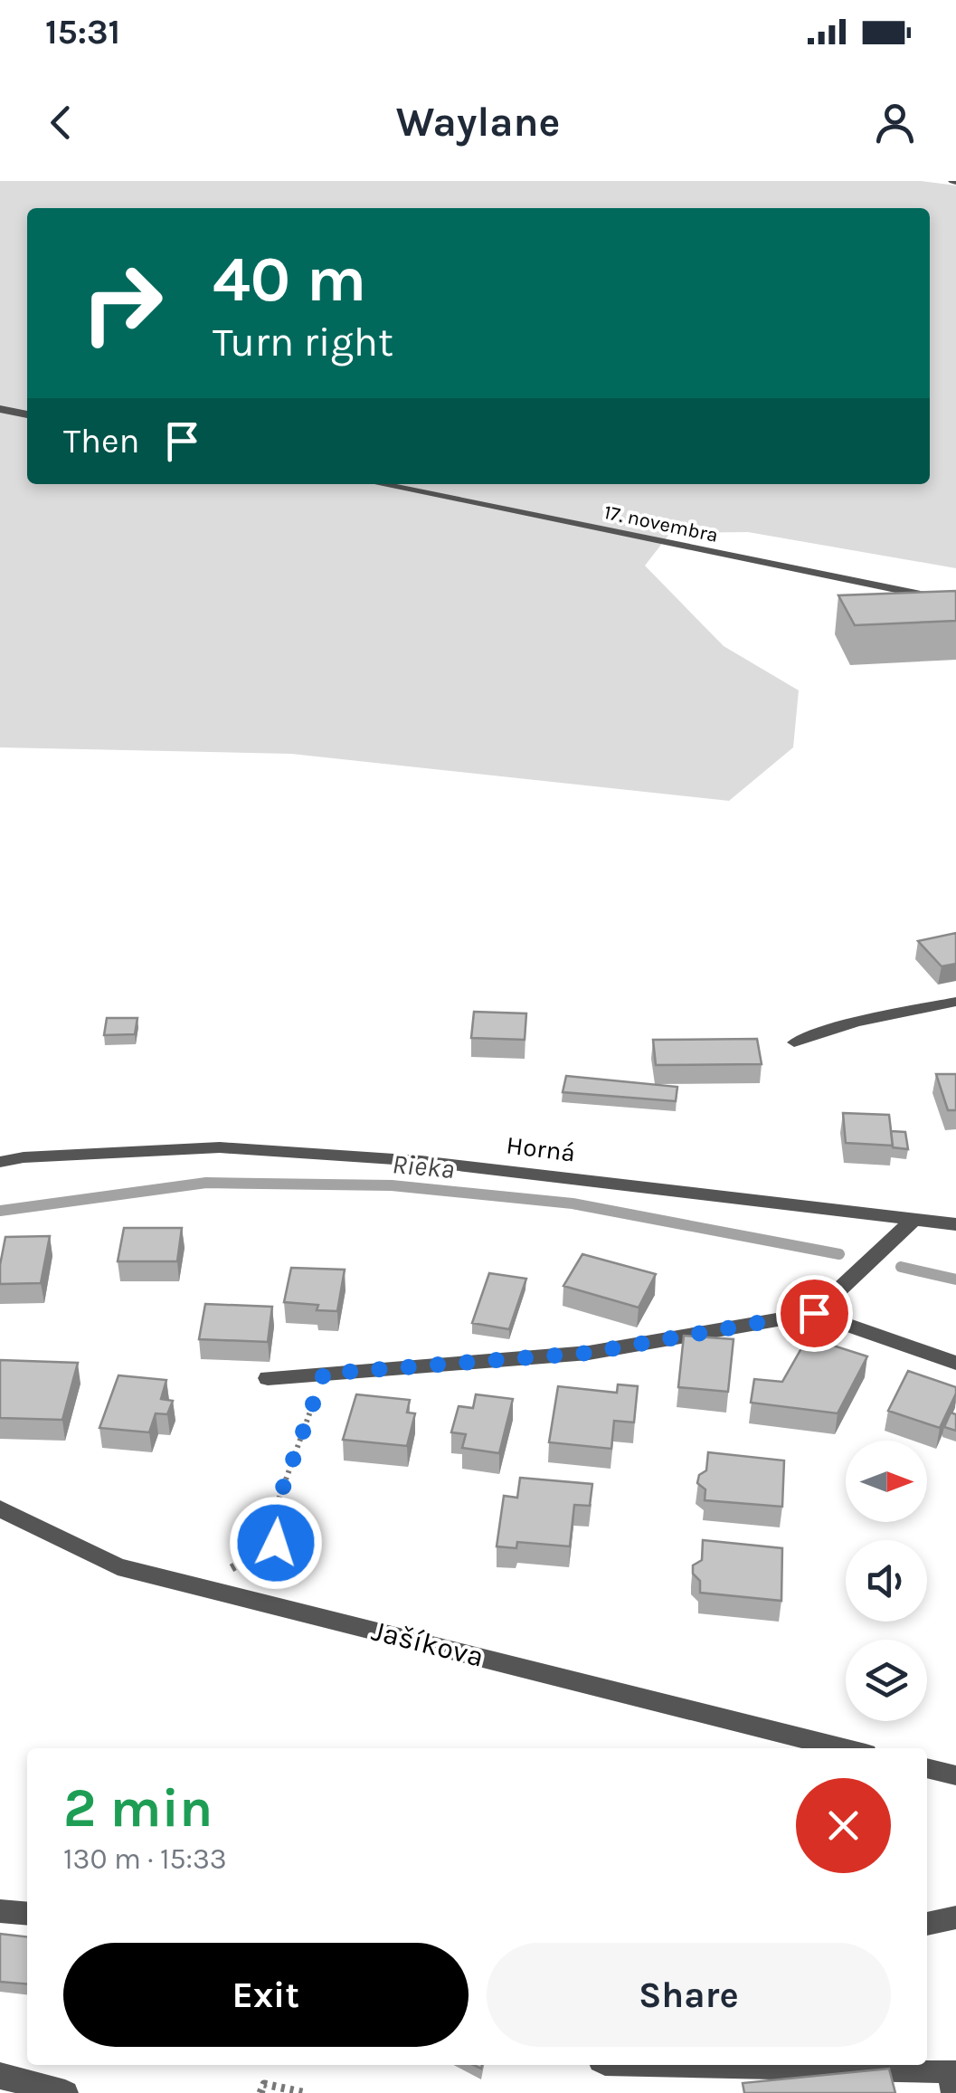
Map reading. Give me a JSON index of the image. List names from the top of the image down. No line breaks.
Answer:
{"streets":{"street":["17. novembra","Horná","Jašíkova"]},"water":["Rieka"],"north":"right","page":{"status":"15:31","header":"Waylane","turn":["40 m","Turn right"],"then":"Then","heading":["2 min","130 m · 15:33"],"buttons":["Exit","Share"]}}
